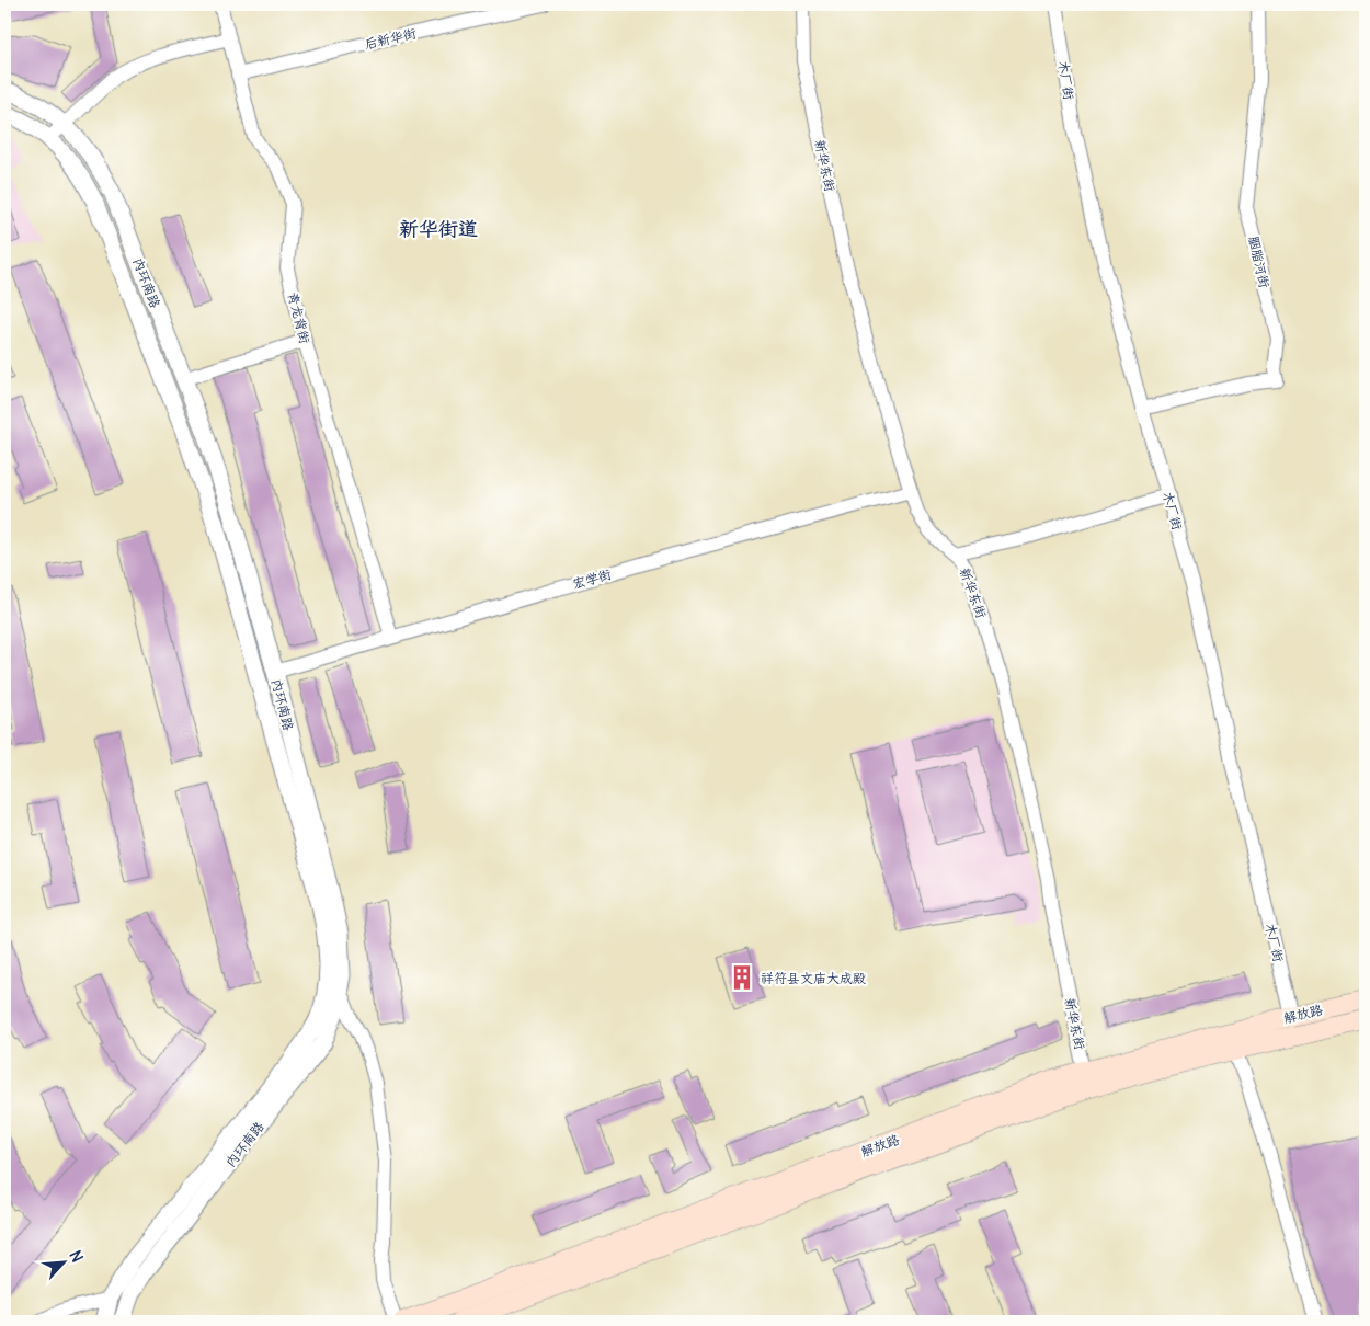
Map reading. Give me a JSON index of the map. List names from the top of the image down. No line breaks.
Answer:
{"streets":{"main road":["解放路"],"street":["后新华街","木厂街","新华东街","胭脂河街","内环南路","青龙背街","宏学街"]},"crossings":[["后新华街","青龙背街"],["木厂街","胭脂河街"],["木厂街","解放路"],["新华东街","宏学街"],["新华东街","解放路"],["内环南路","宏学街"],["青龙背街","宏学街"]],"districts":["新华街道"],"places":{"building":["祥符县文庙大成殿"]},"north":"top right"}
